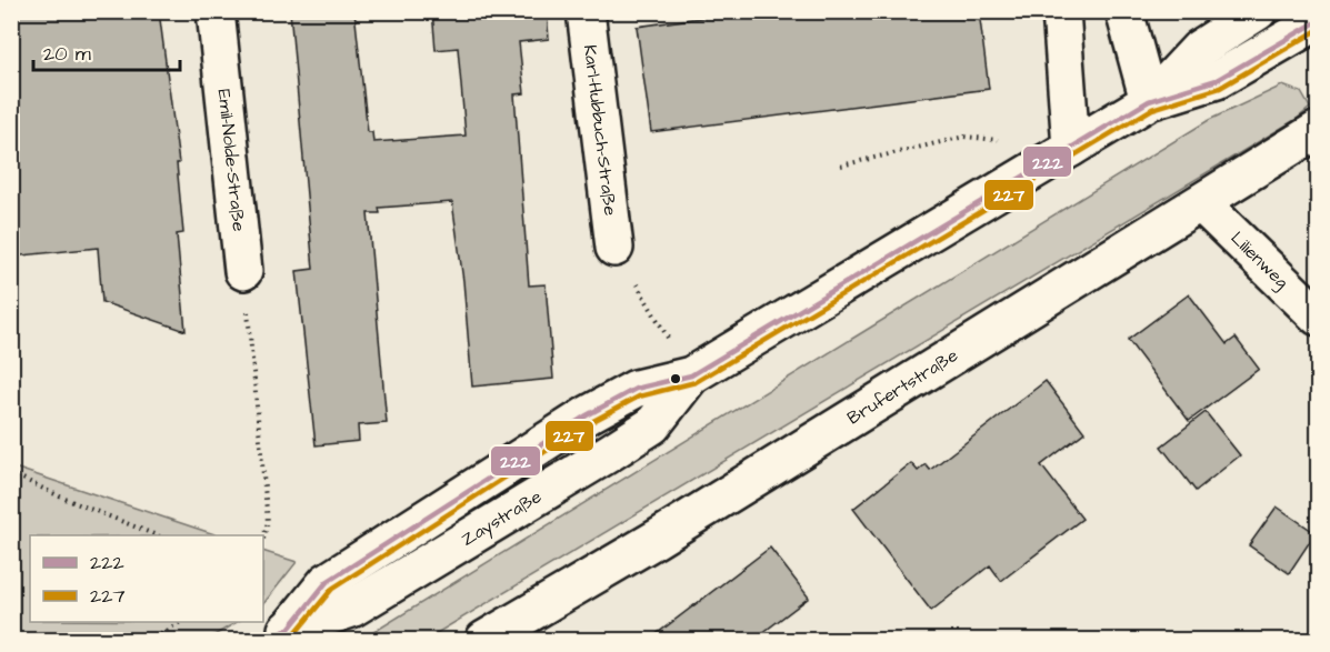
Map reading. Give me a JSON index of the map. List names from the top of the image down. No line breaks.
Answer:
{"streets":{"street":["Karl-Hubbuch-Straße","Emil-Nolde-Straße","Lilienweg","Brufertstraße"]},"crossings":[["Lilienweg","Brufertstraße"]],"lines":["transit line 222","transit line 227"],"legend":["222","227"],"scale_bar":"20 m"}
